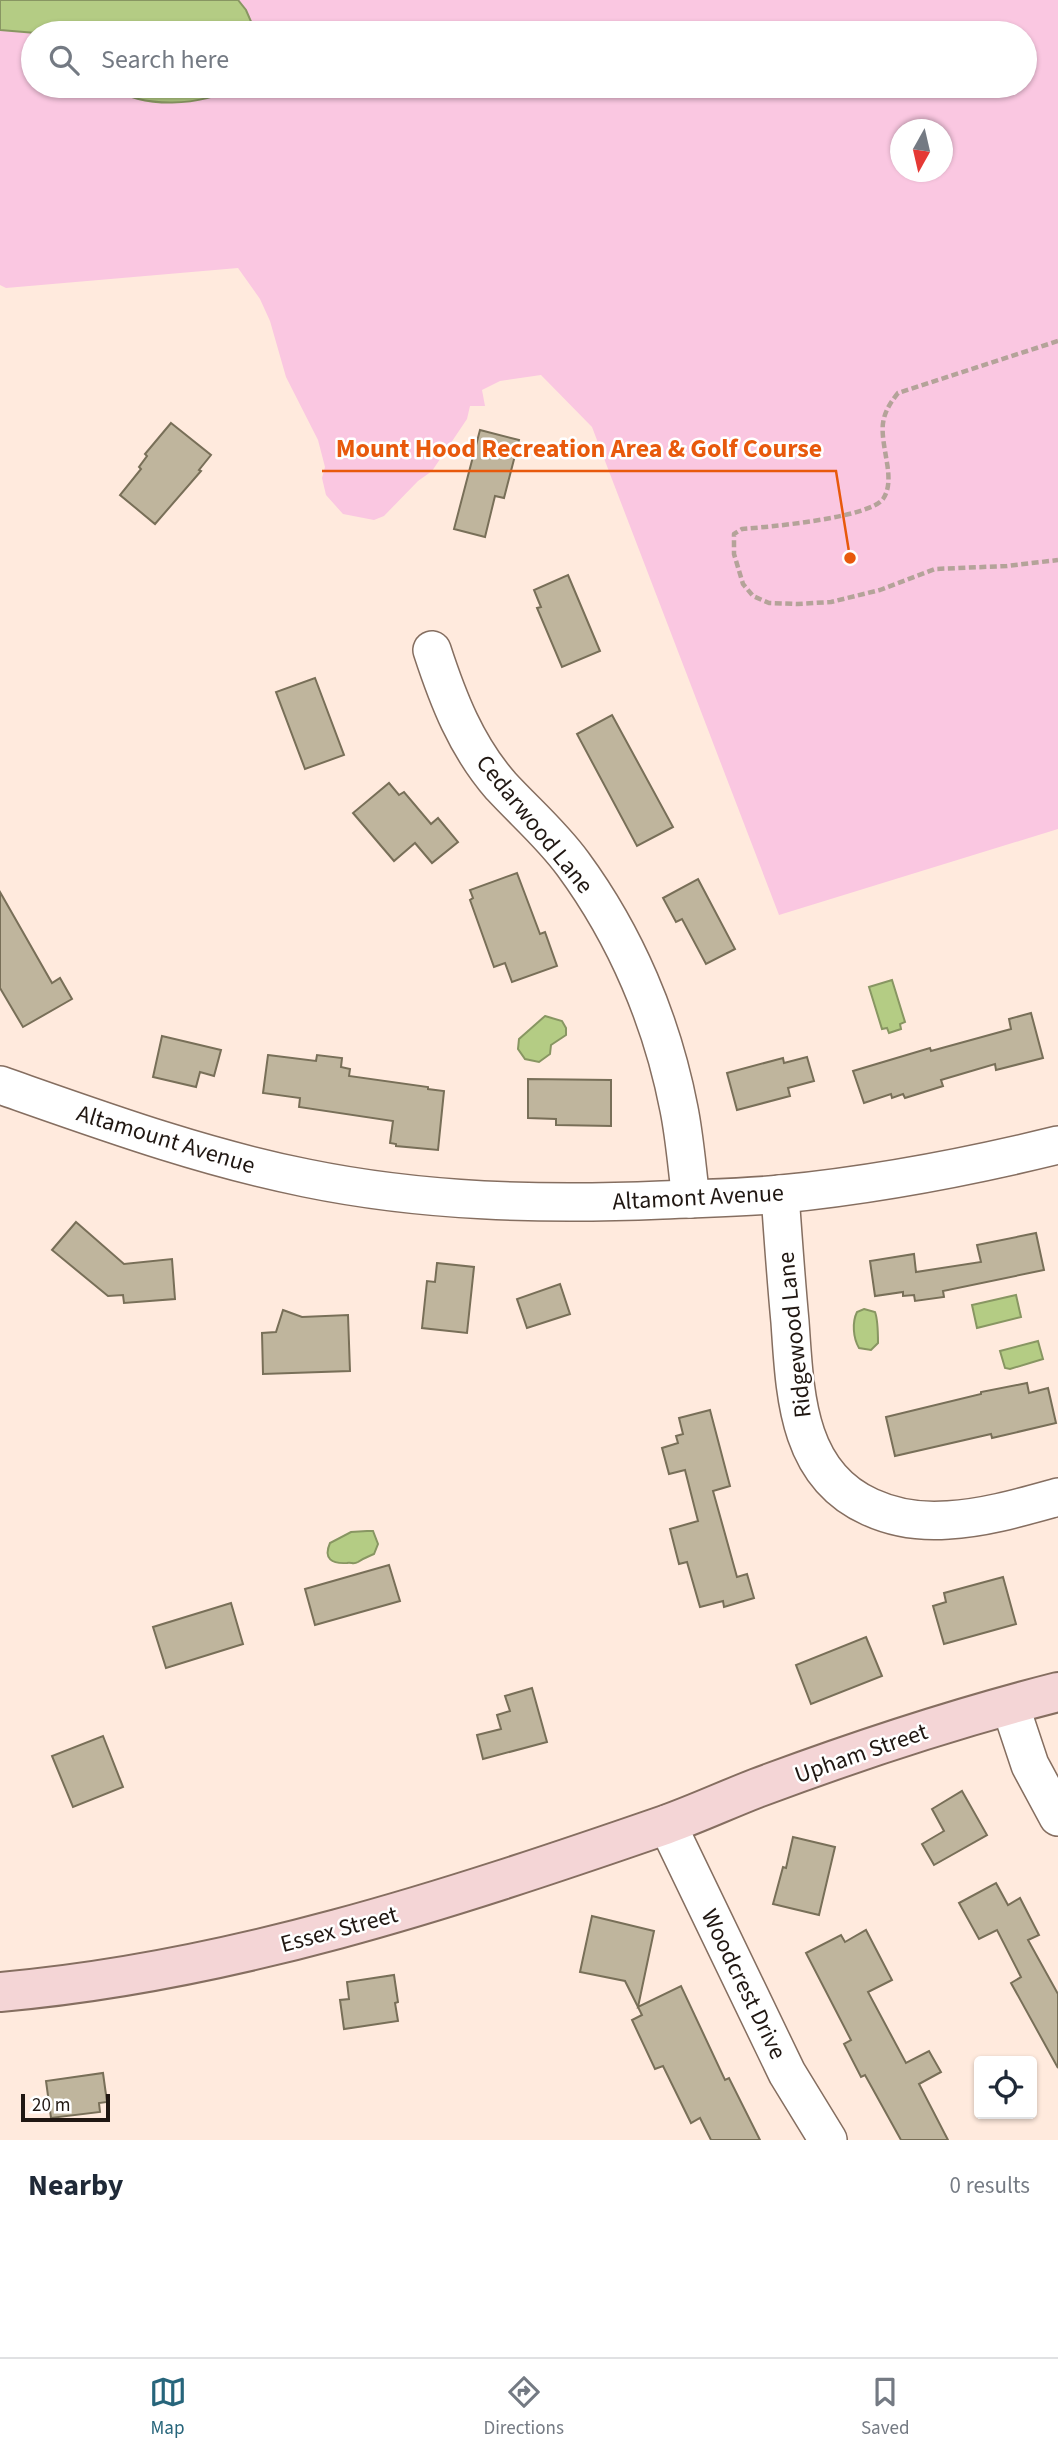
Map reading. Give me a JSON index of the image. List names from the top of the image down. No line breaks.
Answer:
{"streets":{"main road":["Upham Street","Essex Street"],"street":["Cedarwood Lane","Altamount Avenue","Altamont Avenue","Ridgewood Lane","Woodcrest Drive"]},"crossings":[["Cedarwood Lane","Altamont Avenue"],["Altamount Avenue","Altamont Avenue"],["Altamont Avenue","Ridgewood Lane"],["Upham Street","Essex Street"],["Upham Street","Woodcrest Drive"],["Essex Street","Woodcrest Drive"]],"places":["Mount Hood Recreation Area & Golf Course"],"scale_bar":"20 m","north":"bottom","page":{"search":"Search here","scale":"20 m","heading":["Nearby","0 results"],"nav":["Map","Directions","Saved"]}}
